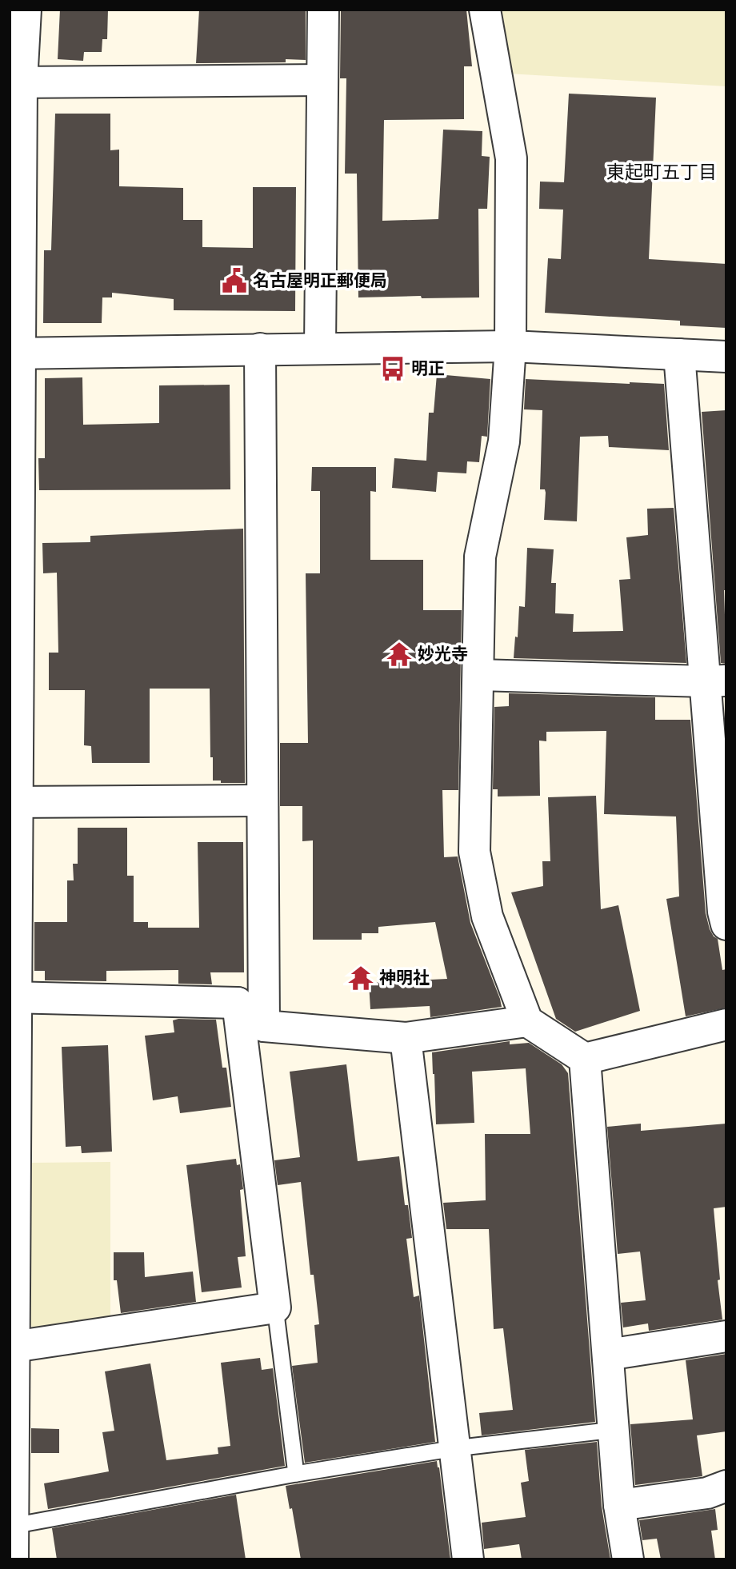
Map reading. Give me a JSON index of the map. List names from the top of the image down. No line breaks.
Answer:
{"districts":["東起町五丁目"],"places":{"public building":["名古屋明正郵便局"],"bus stop":["明正"],"temple":["妙光寺","神明社"]}}
